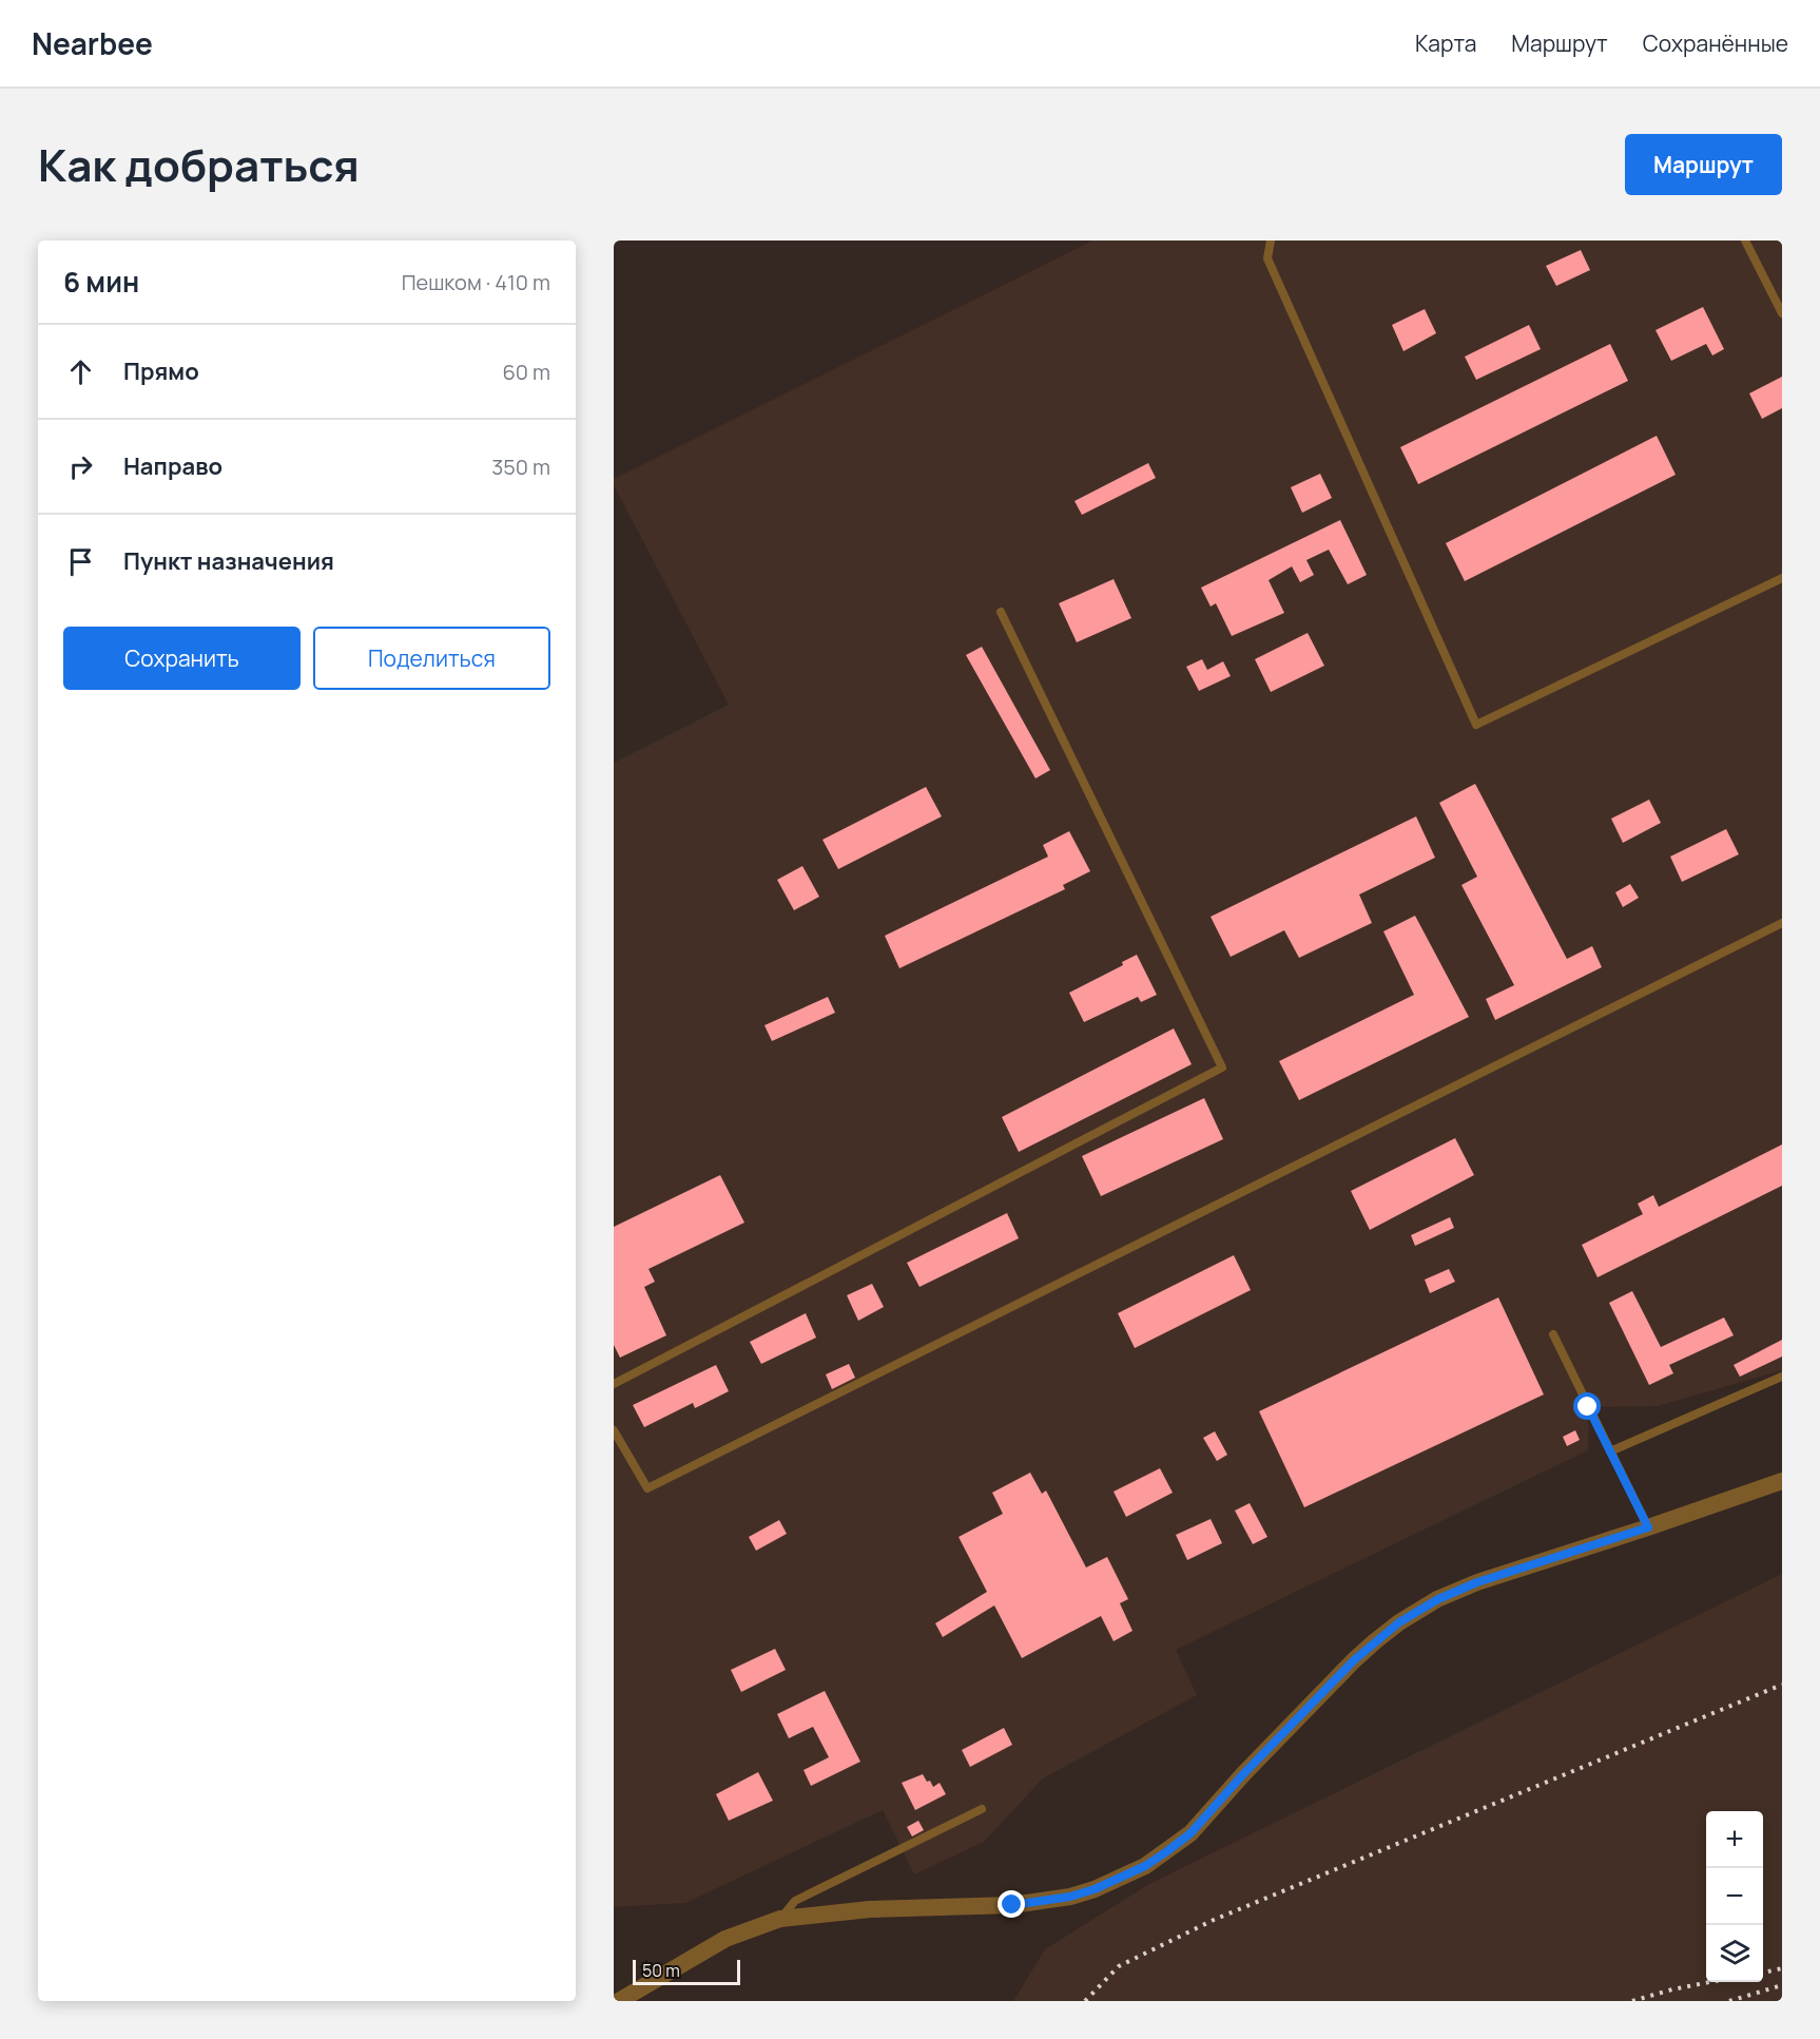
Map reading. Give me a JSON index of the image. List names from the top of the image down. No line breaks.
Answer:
{"scale_bar":"50 m","page":{"header":"Nearbee","nav":["Карта","Маршрут","Сохранённые"],"title":"Как добраться","buttons":["Маршрут",["Сохранить","Поделиться"]],"heading":["6 мин","Пешком · 410 m"],"list":[["Прямо","60 m"],["Направо","350 m"],"Пункт назначения"],"map_buttons":["+","−"],"scale":"50 m"}}
